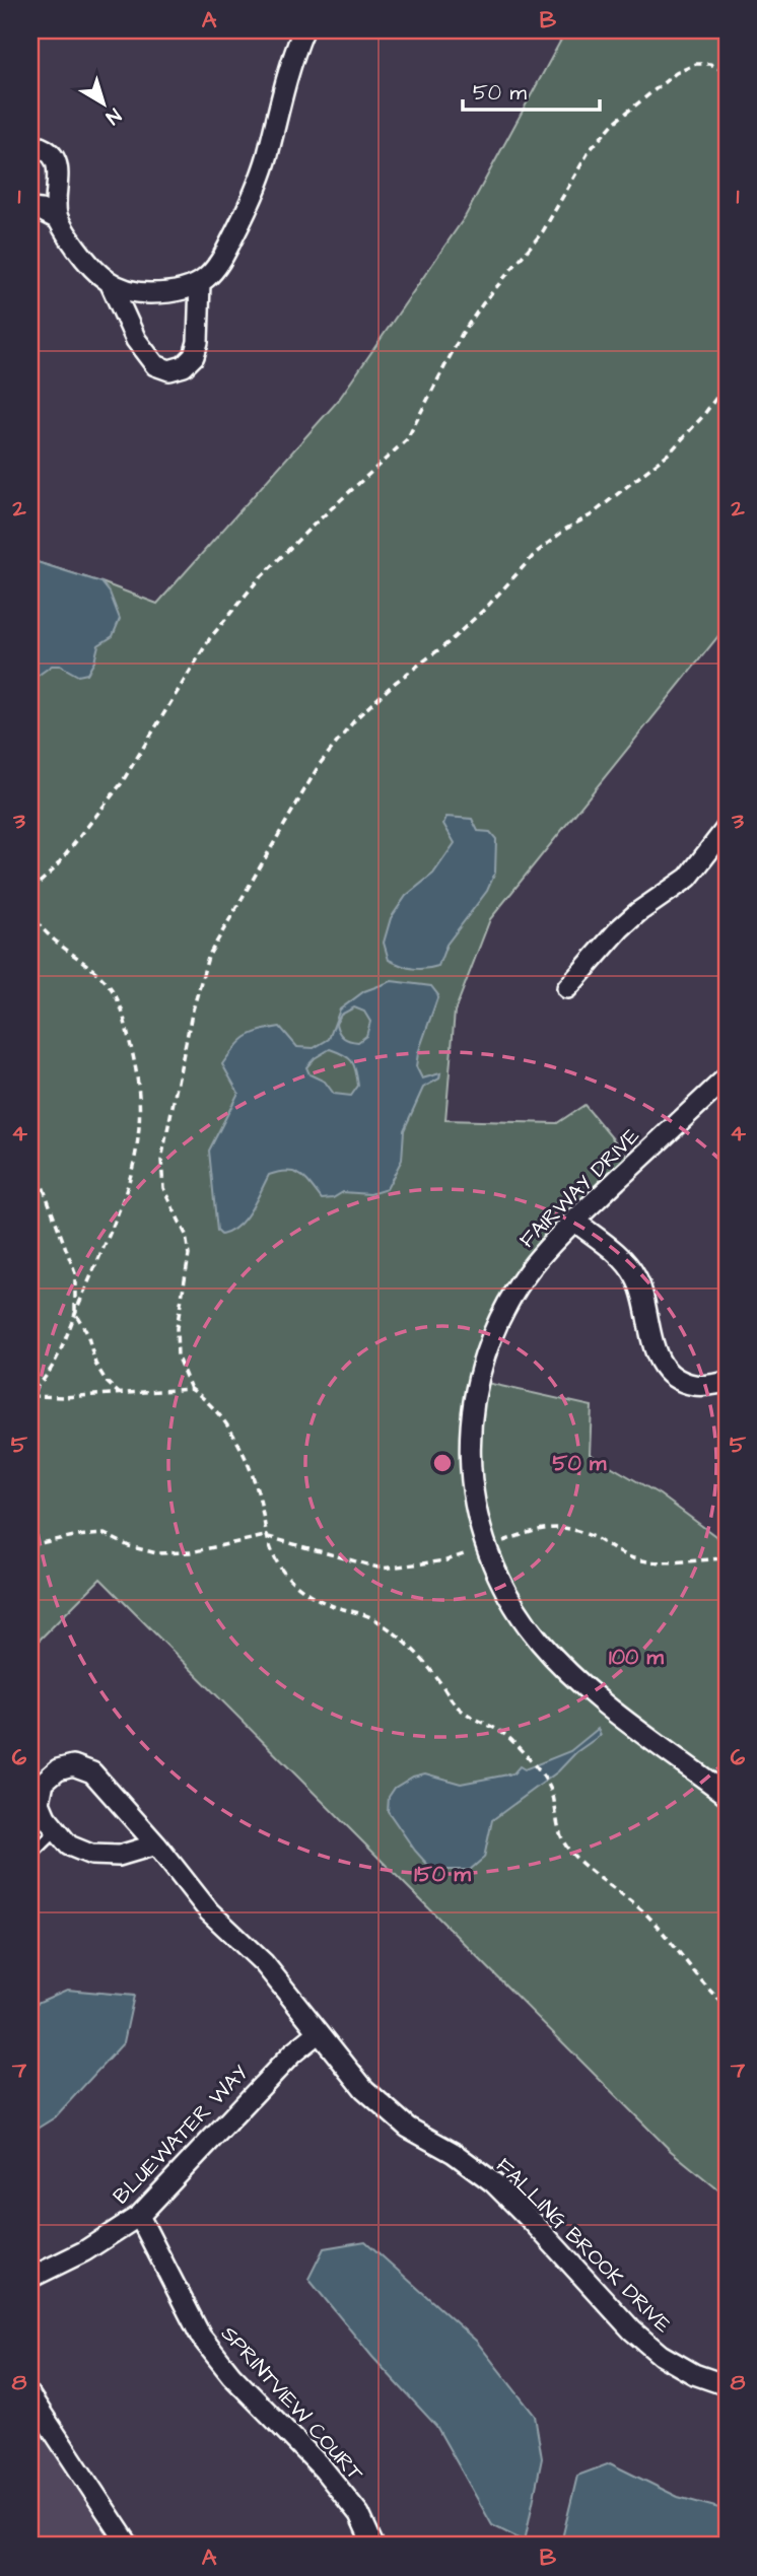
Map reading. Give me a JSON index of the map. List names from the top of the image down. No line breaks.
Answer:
{"streets":{"street":["FAIRWAY DRIVE","BLUEWATER WAY","FALLING BROOK DRIVE","SPRINTVIEW COURT"]},"crossings":[["BLUEWATER WAY","FALLING BROOK DRIVE"],["BLUEWATER WAY","SPRINTVIEW COURT"]],"scale_bar":"50 m","north":"bottom right","grid":{"columns":["A","B"],"rows":["1","2","3","4","5","6","7","8"]},"rings":["50 m","100 m","150 m"]}
